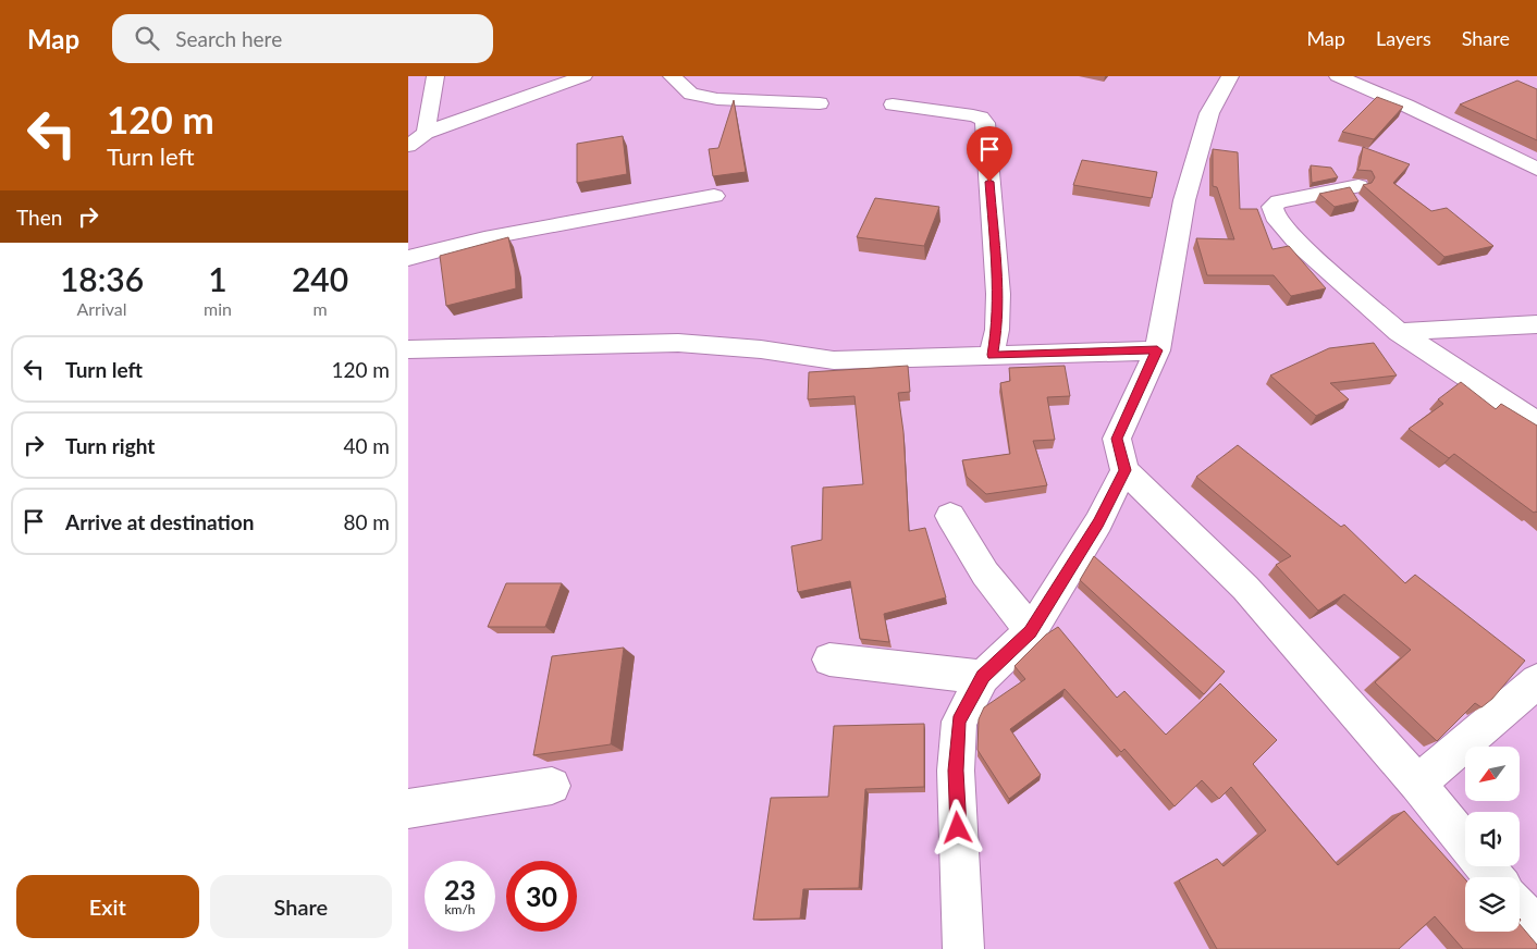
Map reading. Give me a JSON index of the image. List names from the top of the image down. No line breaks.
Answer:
{"north":"bottom left","page":{"header":"Map","search":"Search here","nav":["Map","Layers","Share"],"turn":["120 m","Turn left"],"then":"Then","eta":["18:36","Arrival","1","min","240","m"],"list":[{"name":"Turn left","value":"120 m"},{"name":"Turn right","value":"40 m"},{"name":"Arrive at destination","value":"80 m"}],"speed":"23 km/h","limit":"30","buttons":["Exit","Share"]}}
